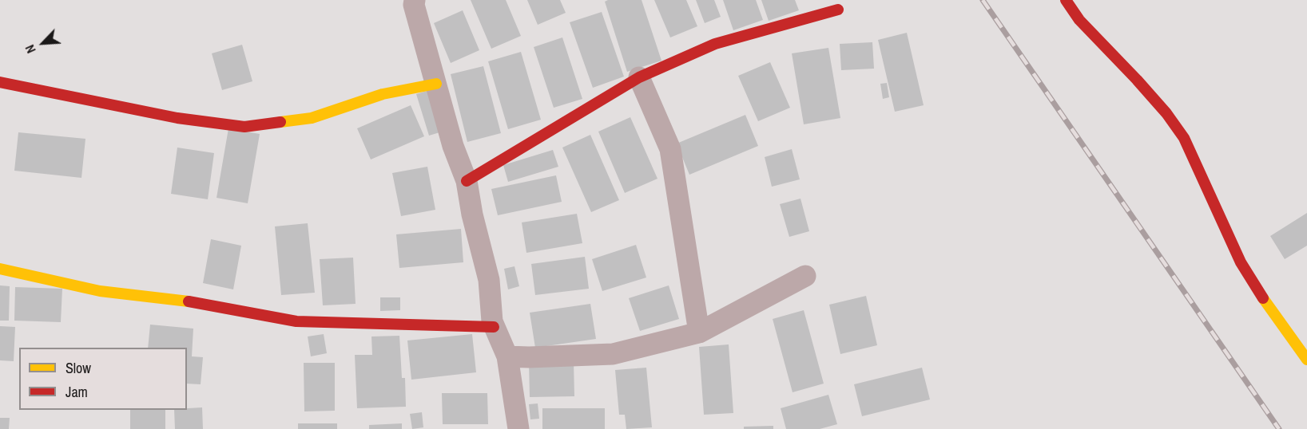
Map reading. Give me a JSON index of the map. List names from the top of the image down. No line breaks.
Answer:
{"legend":["Slow","Jam"],"north":"bottom left"}
